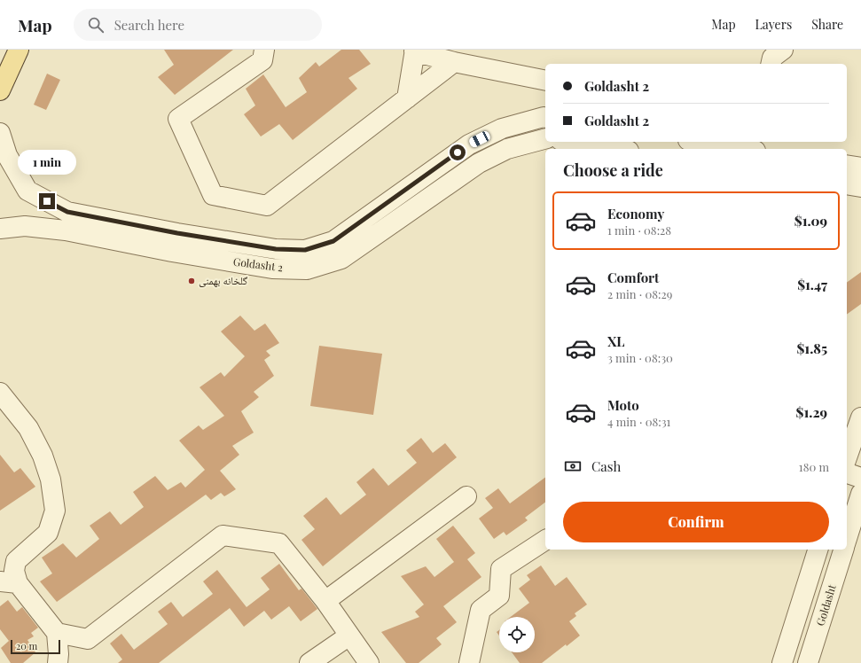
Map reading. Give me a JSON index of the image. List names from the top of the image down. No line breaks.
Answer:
{"streets":{"street":["Goldasht 2","Goldasht"]},"places":["گلخانه بهمنی"],"scale_bar":"20 m","page":{"header":"Map","search":"Search here","nav":["Map","Layers","Share"],"banner":["Goldasht 2","Goldasht 2"],"heading":"Choose a ride","bubble":"1 min","list":[{"name":"Economy","note":"1 min · 08:28","value":"$1.09"},{"name":"Comfort","note":"2 min · 08:29","value":"$1.47"},{"name":"XL","note":"3 min · 08:30","value":"$1.85"},{"name":"Moto","note":"4 min · 08:31","value":"$1.29"}],"pay":["Cash","180 m"],"buttons":"Confirm","scale":"20 m"}}
